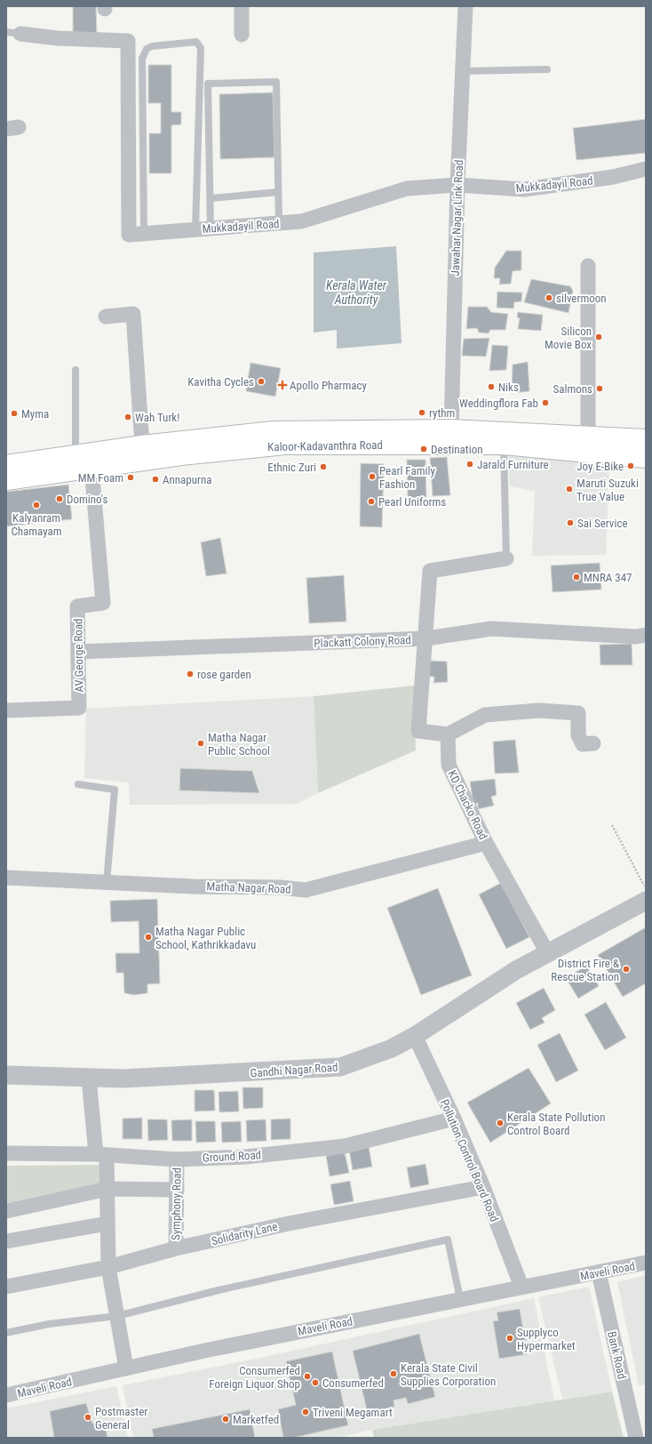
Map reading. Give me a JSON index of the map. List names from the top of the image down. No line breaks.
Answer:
{"streets":{"main road":["Kaloor-Kadavanthra Road"],"street":["Mukkadayil Road","Jawahar Nagar Link Road","Plackatt Colony Road","AV George Road","KD Chacko Road","Matha Nagar Road","Gandhi Nagar Road","Ground Road","Pollution Control Board Road","Symphony Road","Solidarity Lane","Maveli Road","Bank Road"]},"crossings":[["Mukkadayil Road","Jawahar Nagar Link Road"],["Jawahar Nagar Link Road","Kaloor-Kadavanthra Road"],["Kaloor-Kadavanthra Road","AV George Road"],["Plackatt Colony Road","AV George Road"],["KD Chacko Road","Matha Nagar Road"],["KD Chacko Road","Gandhi Nagar Road"],["Gandhi Nagar Road","Pollution Control Board Road"],["Ground Road","Pollution Control Board Road"],["Ground Road","Symphony Road"],["Pollution Control Board Road","Solidarity Lane"],["Pollution Control Board Road","Maveli Road"],["Symphony Road","Solidarity Lane"],["Maveli Road","Bank Road"]],"water":["Kerala Water Authority"],"places":{"other":["silvermoon","Silicon Movie Box","Kavitha Cycles","Niks","Salmons","Weddingflora Fab","rythm","Myma","Wah Turk!","Destination","Jarald Furniture","Joy E-Bike","Ethnic Zuri","Pearl Family Fashion","MM Foam","Annapurna","Maruti Suzuki True Value","Domino's","Pearl Uniforms","Kalyanram Chamayam","Sai Service","MNRA 347","rose garden","Matha Nagar Public School","Matha Nagar Public School, Kathrikkadavu","District Fire & Rescue Station","Kerala State Pollution Control Board","Supplyco Hypermarket","Kerala State Civil Supplies Corporation","Consumerfed Foreign Liquor Shop","Consumerfed","Triveni Megamart","Postmaster General","Marketfed"],"health":["Apollo Pharmacy"]}}
